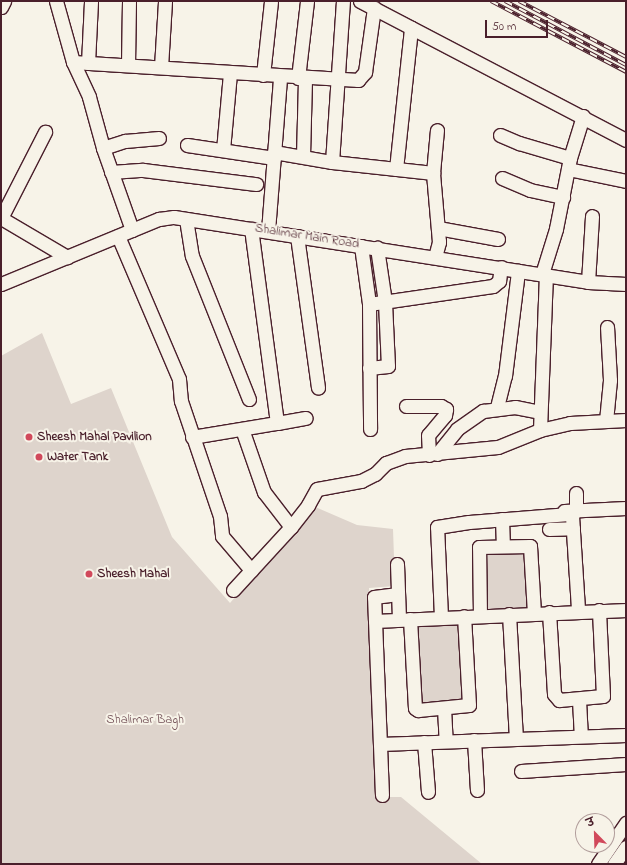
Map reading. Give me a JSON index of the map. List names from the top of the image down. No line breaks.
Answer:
{"streets":{"street":["Shalimar Main Road"]},"parks":["Shalimar Bagh"],"places":["Sheesh Mahal Pavilion","Water Tank","Sheesh Mahal"],"scale_bar":"50 m","north":"top left"}
